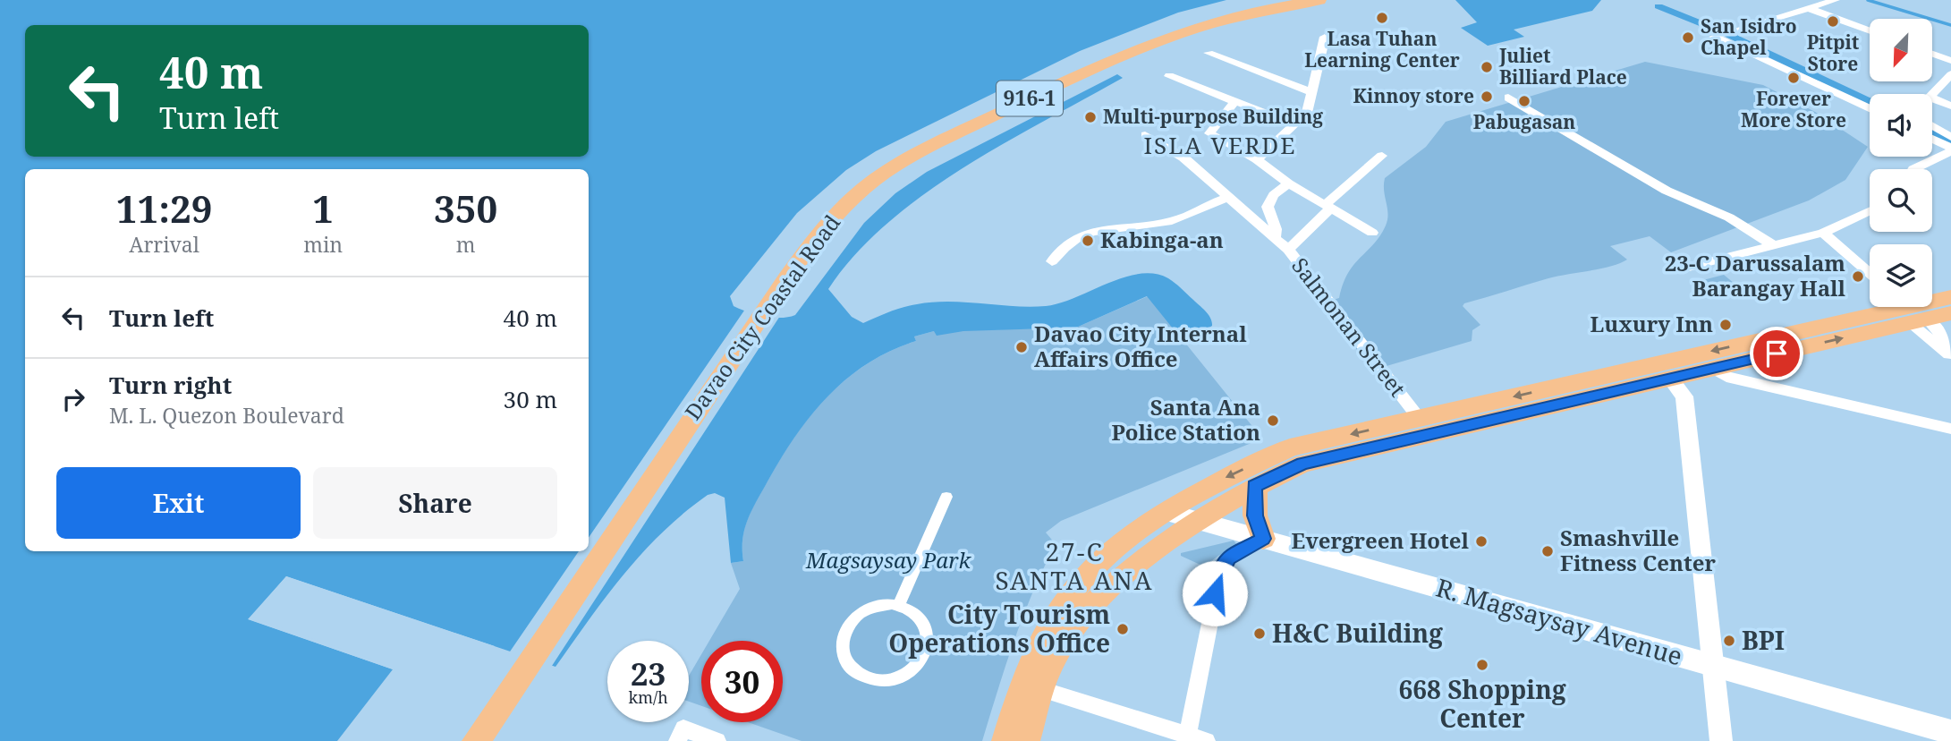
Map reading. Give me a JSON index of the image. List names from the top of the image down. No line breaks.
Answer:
{"streets":{"main road":["916-1","Davao City Coastal Road","R. Magsaysay Avenue"],"street":["Salmonan Street"]},"districts":["ISLA VERDE","27-C SANTA ANA"],"parks":["Magsaysay Park"],"places":["Lasa Tuhan Learning Center","Pitpit Store","San Isidro Chapel","Juliet Billiard Place","Forever More Store","Kinnoy store","Pabugasan","Multi-purpose Building","Kabinga-an","23-C Darussalam Barangay Hall","Luxury Inn","Davao City Internal Affairs Office","Santa Ana Police Station","Evergreen Hotel","Smashville Fitness Center","City Tourism Operations Office","H&C Building","BPI","668 Shopping Center"],"north":"bottom left","page":{"turn":["40 m","Turn left"],"eta":["11:29","Arrival","1","min","350","m"],"list":[{"name":"Turn left","value":"40 m"},{"name":"Turn right","note":"M. L. Quezon Boulevard","value":"30 m"}],"buttons":["Exit","Share"],"speed":"23 km/h","limit":"30"}}
